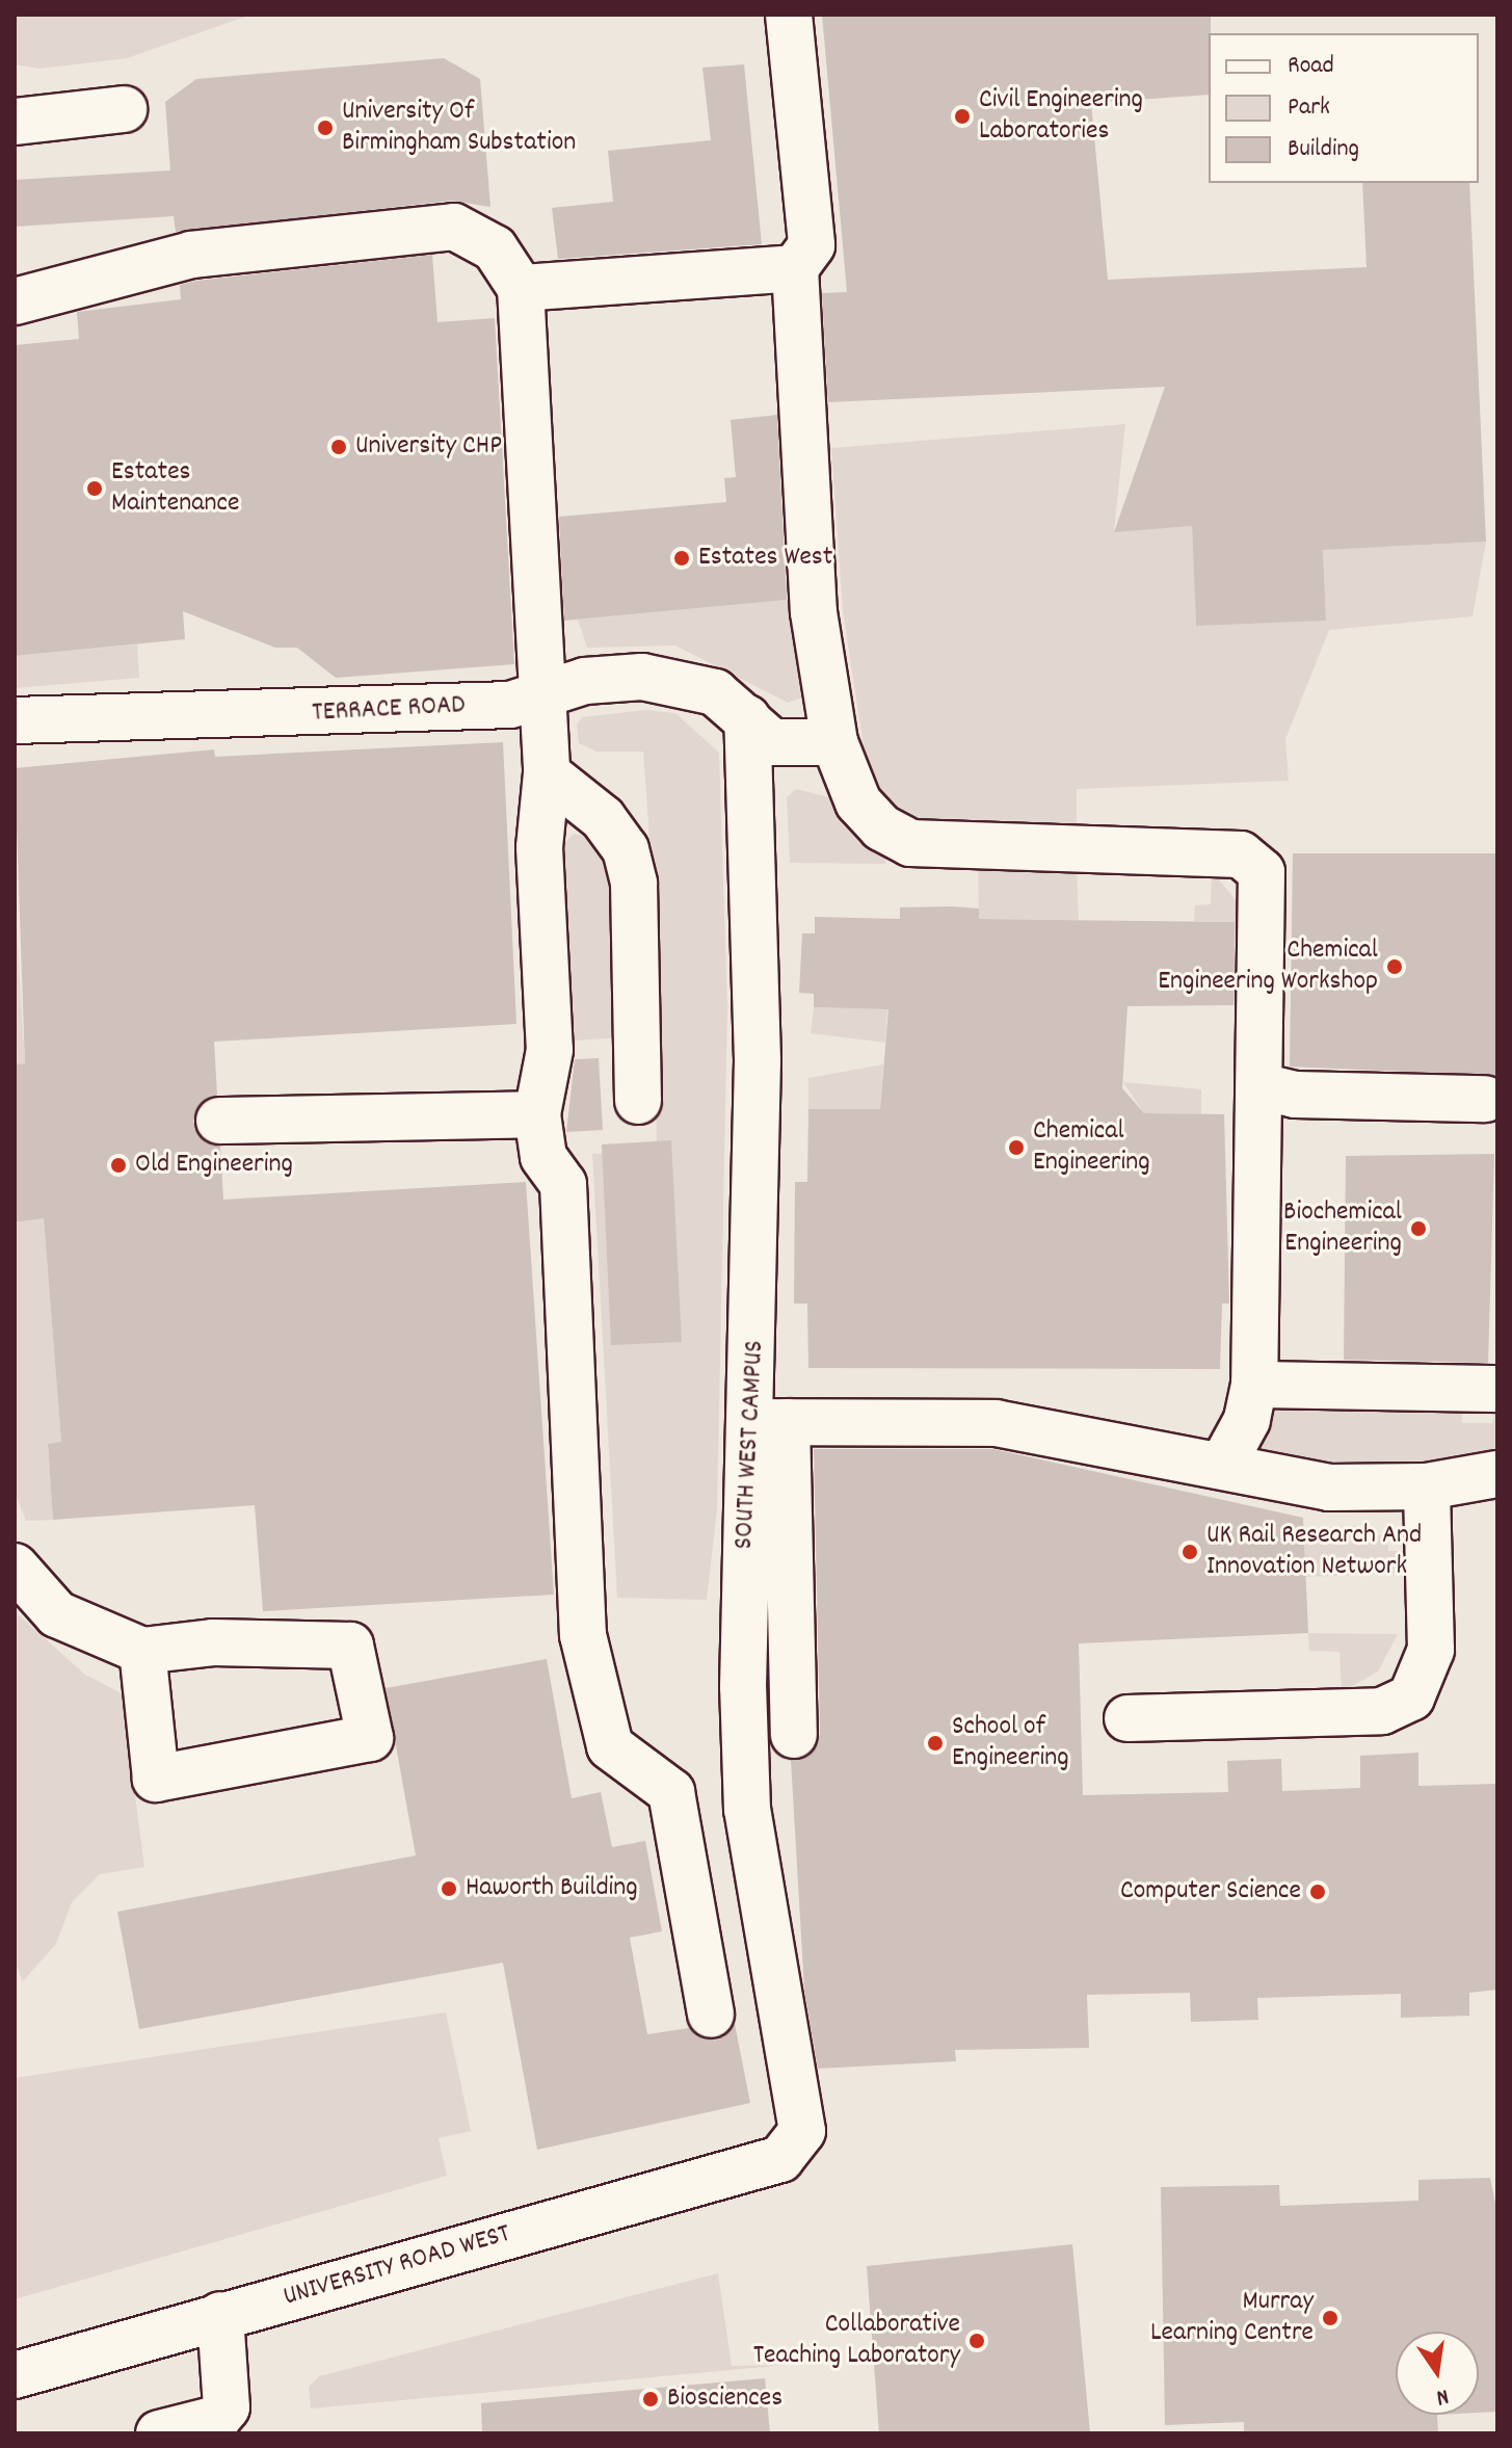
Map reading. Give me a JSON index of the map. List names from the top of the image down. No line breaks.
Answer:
{"streets":{"lane":["TERRACE ROAD","SOUTH WEST CAMPUS","UNIVERSITY ROAD WEST"]},"crossings":[["TERRACE ROAD","SOUTH WEST CAMPUS"],["SOUTH WEST CAMPUS","UNIVERSITY ROAD WEST"]],"places":["Civil Engineering Laboratories","University Of Birmingham Substation","University CHP","Estates Maintenance","Estates West","Chemical Engineering Workshop","Chemical Engineering","Old Engineering","Biochemical Engineering","UK Rail Research And Innovation Network","School of Engineering","Haworth Building","Computer Science","Murray Learning Centre","Collaborative Teaching Laboratory","Biosciences"],"legend":["Road","Park","Building"],"north":"bottom"}
